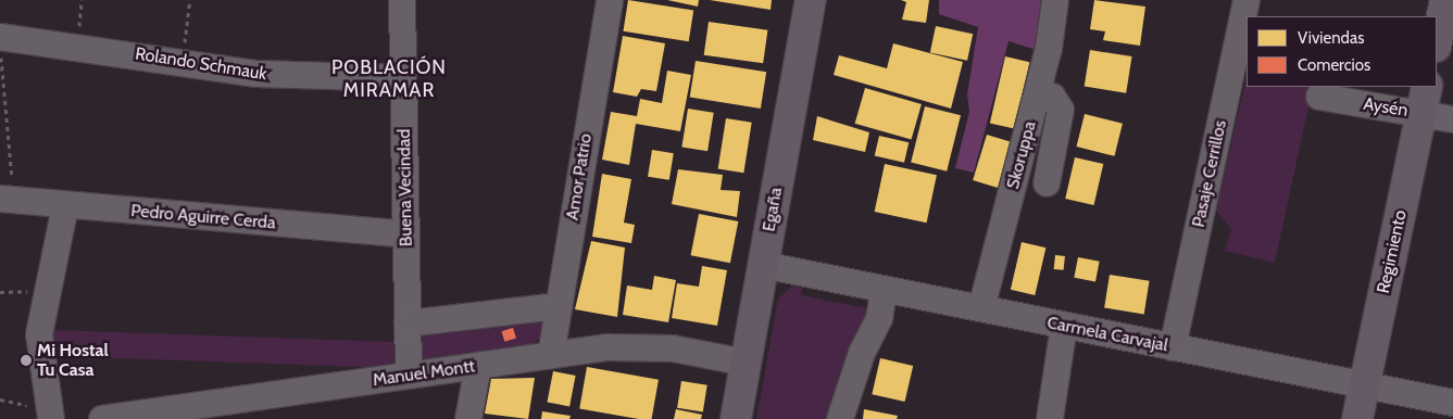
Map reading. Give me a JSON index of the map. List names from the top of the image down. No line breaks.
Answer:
{"streets":{"main road":["Egaña","Regimiento"],"street":["Rolando Schmauk","Aysén","Skoruppa","Pasaje Cerrillos","Amor Patrio","Buena Vecindad","Pedro Aguirre Cerda","Carmela Carvajal","Manuel Montt"]},"crossings":[["Rolando Schmauk","Buena Vecindad"],["Aysén","Regimiento"],["Skoruppa","Carmela Carvajal"],["Pasaje Cerrillos","Carmela Carvajal"],["Amor Patrio","Manuel Montt"],["Buena Vecindad","Pedro Aguirre Cerda"],["Buena Vecindad","Manuel Montt"],["Egaña","Carmela Carvajal"],["Egaña","Manuel Montt"],["Regimiento","Carmela Carvajal"]],"districts":["POBLACIÓN MIRAMAR"],"places":["Mi Hostal Tu Casa"],"legend":["Viviendas","Comercios"]}
